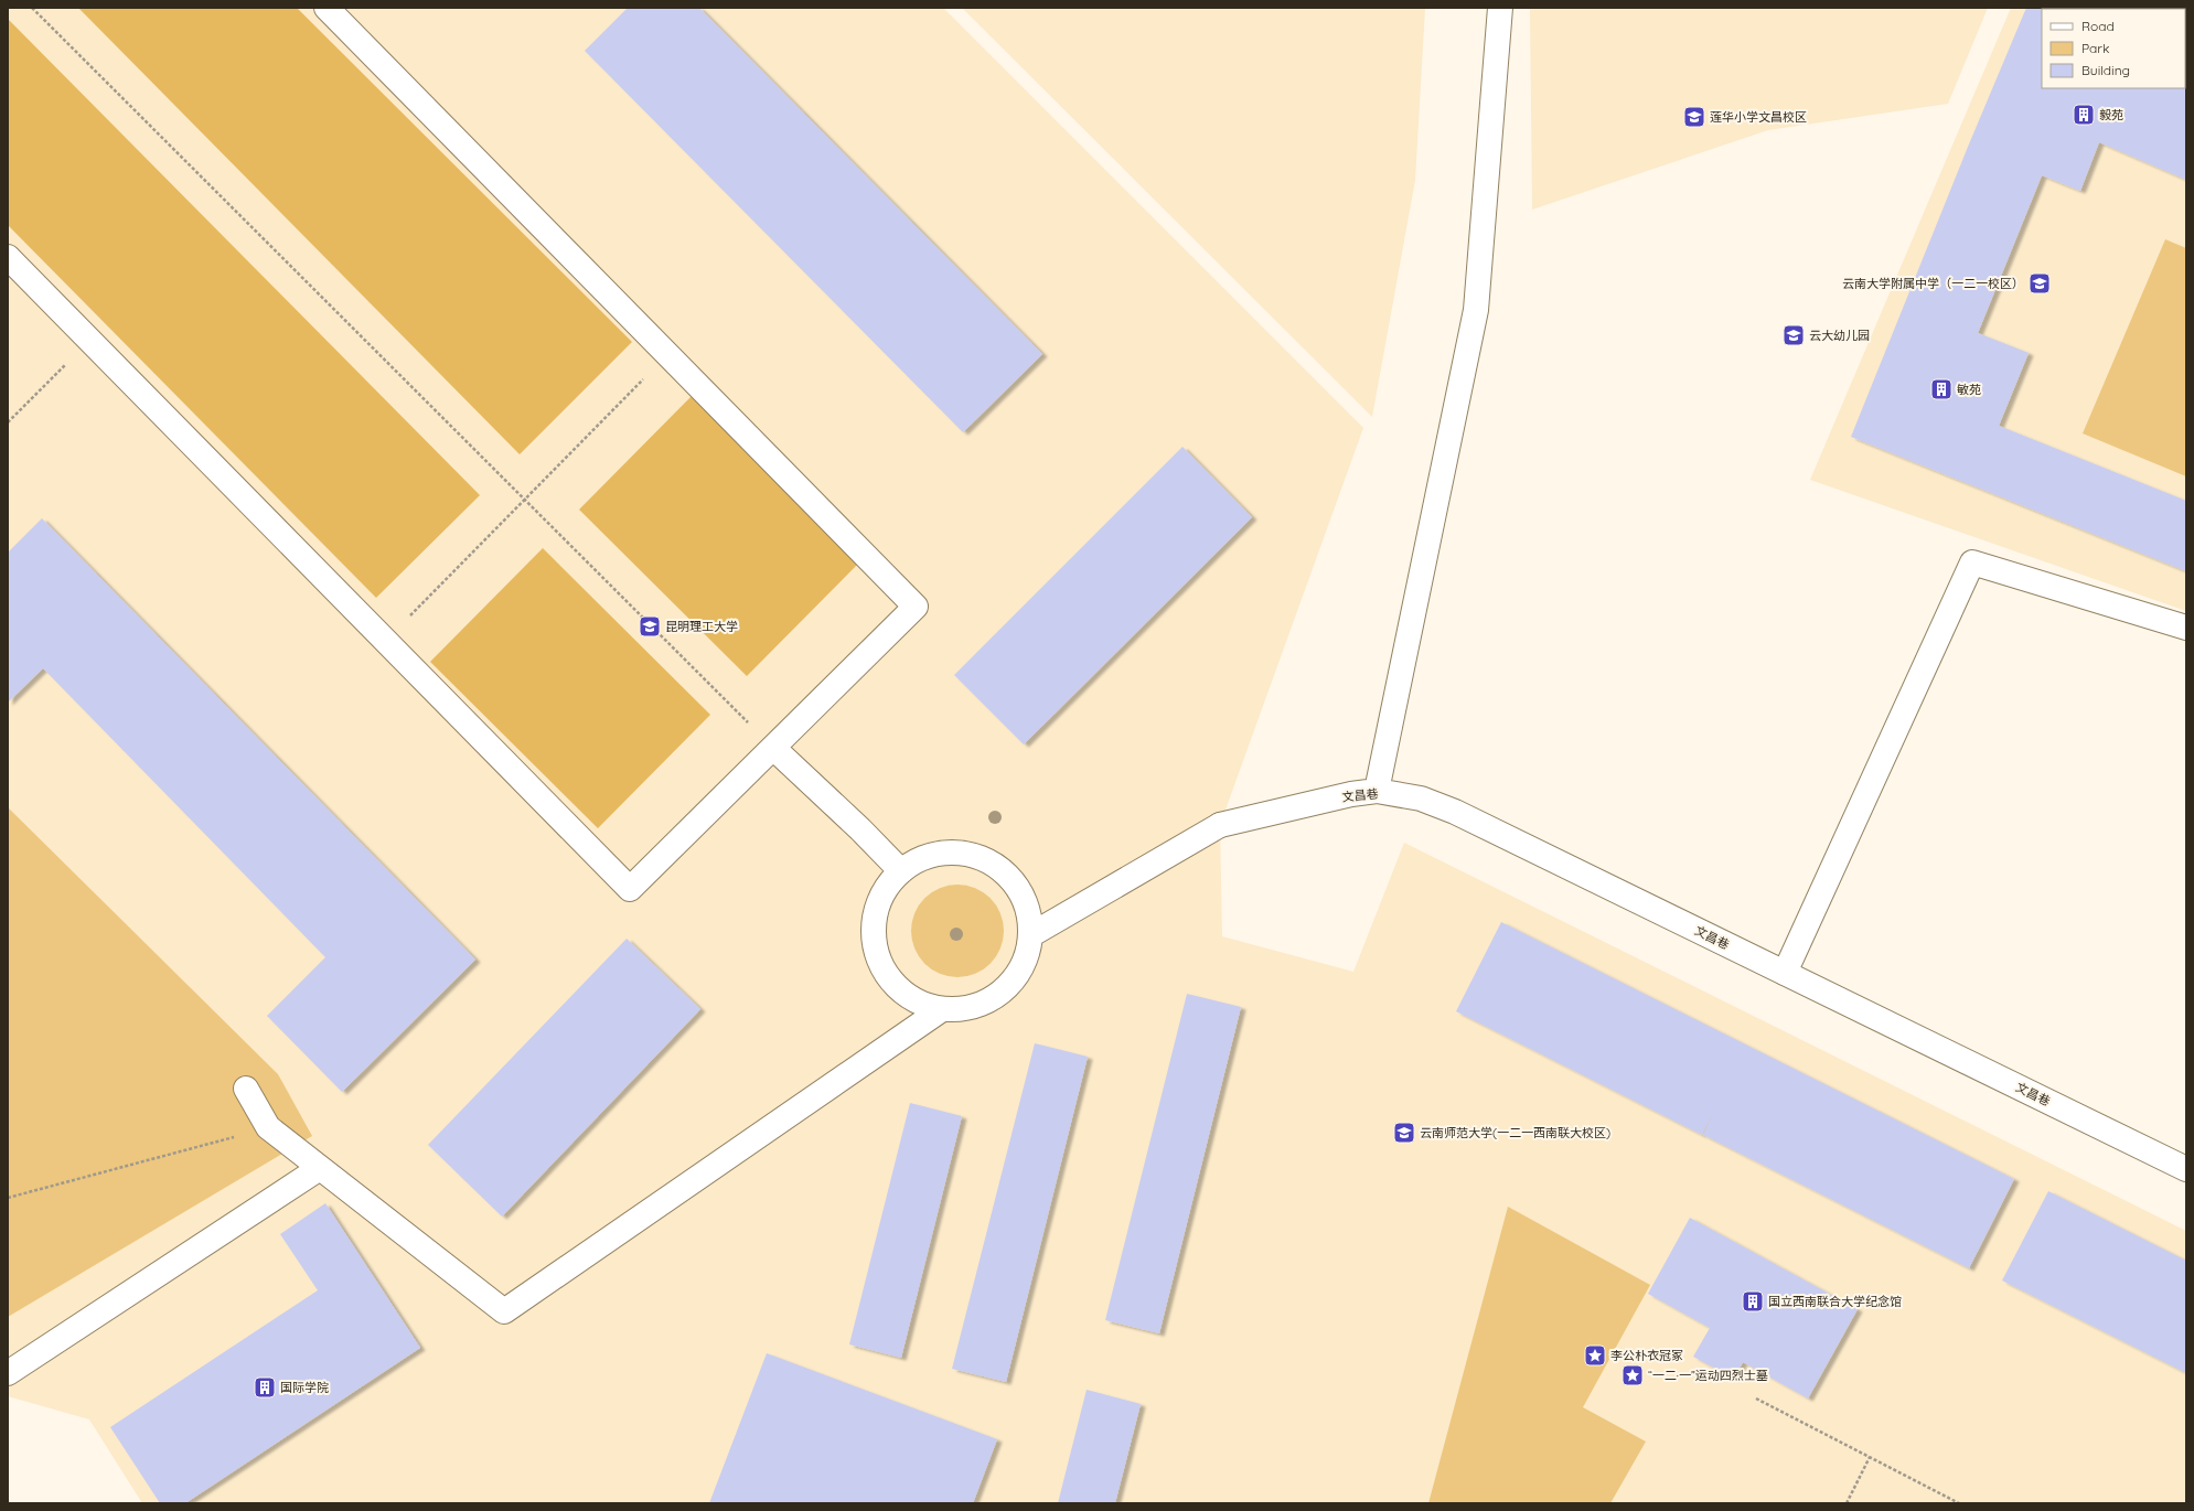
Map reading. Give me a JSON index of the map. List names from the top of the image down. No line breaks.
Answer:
{"streets":{"street":["文昌巷"]},"places":{"building":["毅苑","敏苑","国立西南联合大学纪念馆","国际学院"],"school or university":["莲华小学文昌校区","云南大学附属中学（一二一校区）","云大幼儿园","昆明理工大学","云南师范大学(一二一西南联大校区)"],"place":["李公朴衣冠冢","“一二·一”运动四烈士墓"]},"legend":["Road","Park","Building"]}
